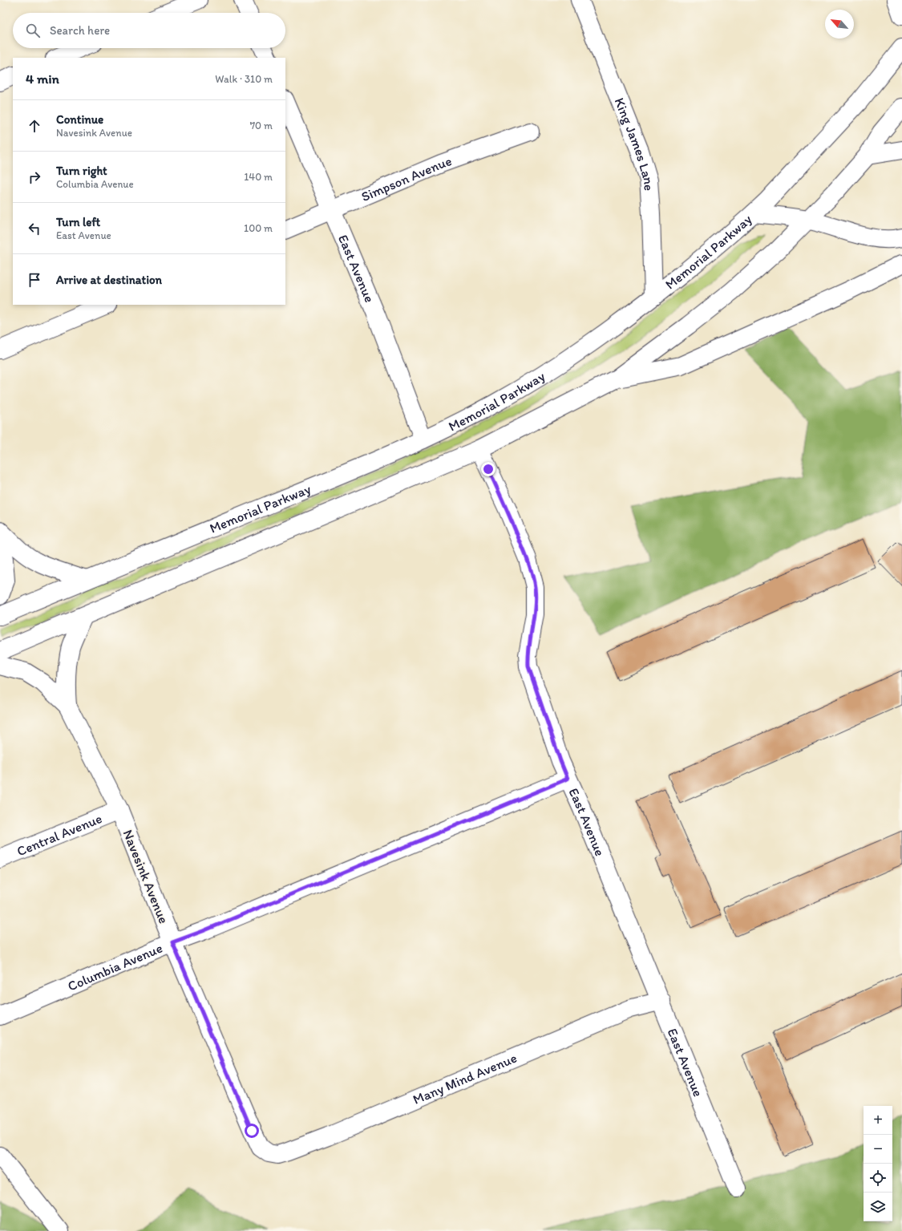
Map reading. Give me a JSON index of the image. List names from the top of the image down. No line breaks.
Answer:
{"streets":{"main road":["King James Lane","Simpson Avenue","Memorial Parkway","East Avenue","Central Avenue","Navesink Avenue","Columbia Avenue","Many Mind Avenue"]},"crossings":[["King James Lane","Memorial Parkway"],["Simpson Avenue","East Avenue"],["Memorial Parkway","East Avenue"],["East Avenue","Columbia Avenue"],["East Avenue","Many Mind Avenue"],["Central Avenue","Navesink Avenue"],["Navesink Avenue","Columbia Avenue"],["Navesink Avenue","Many Mind Avenue"]],"north":"top left","page":{"search":"Search here","heading":["4 min","Walk · 310 m"],"list":[["Continue","Navesink Avenue","70 m"],["Turn right","Columbia Avenue","140 m"],["Turn left","East Avenue","100 m"],"Arrive at destination"],"map_buttons":["+","−"]}}
